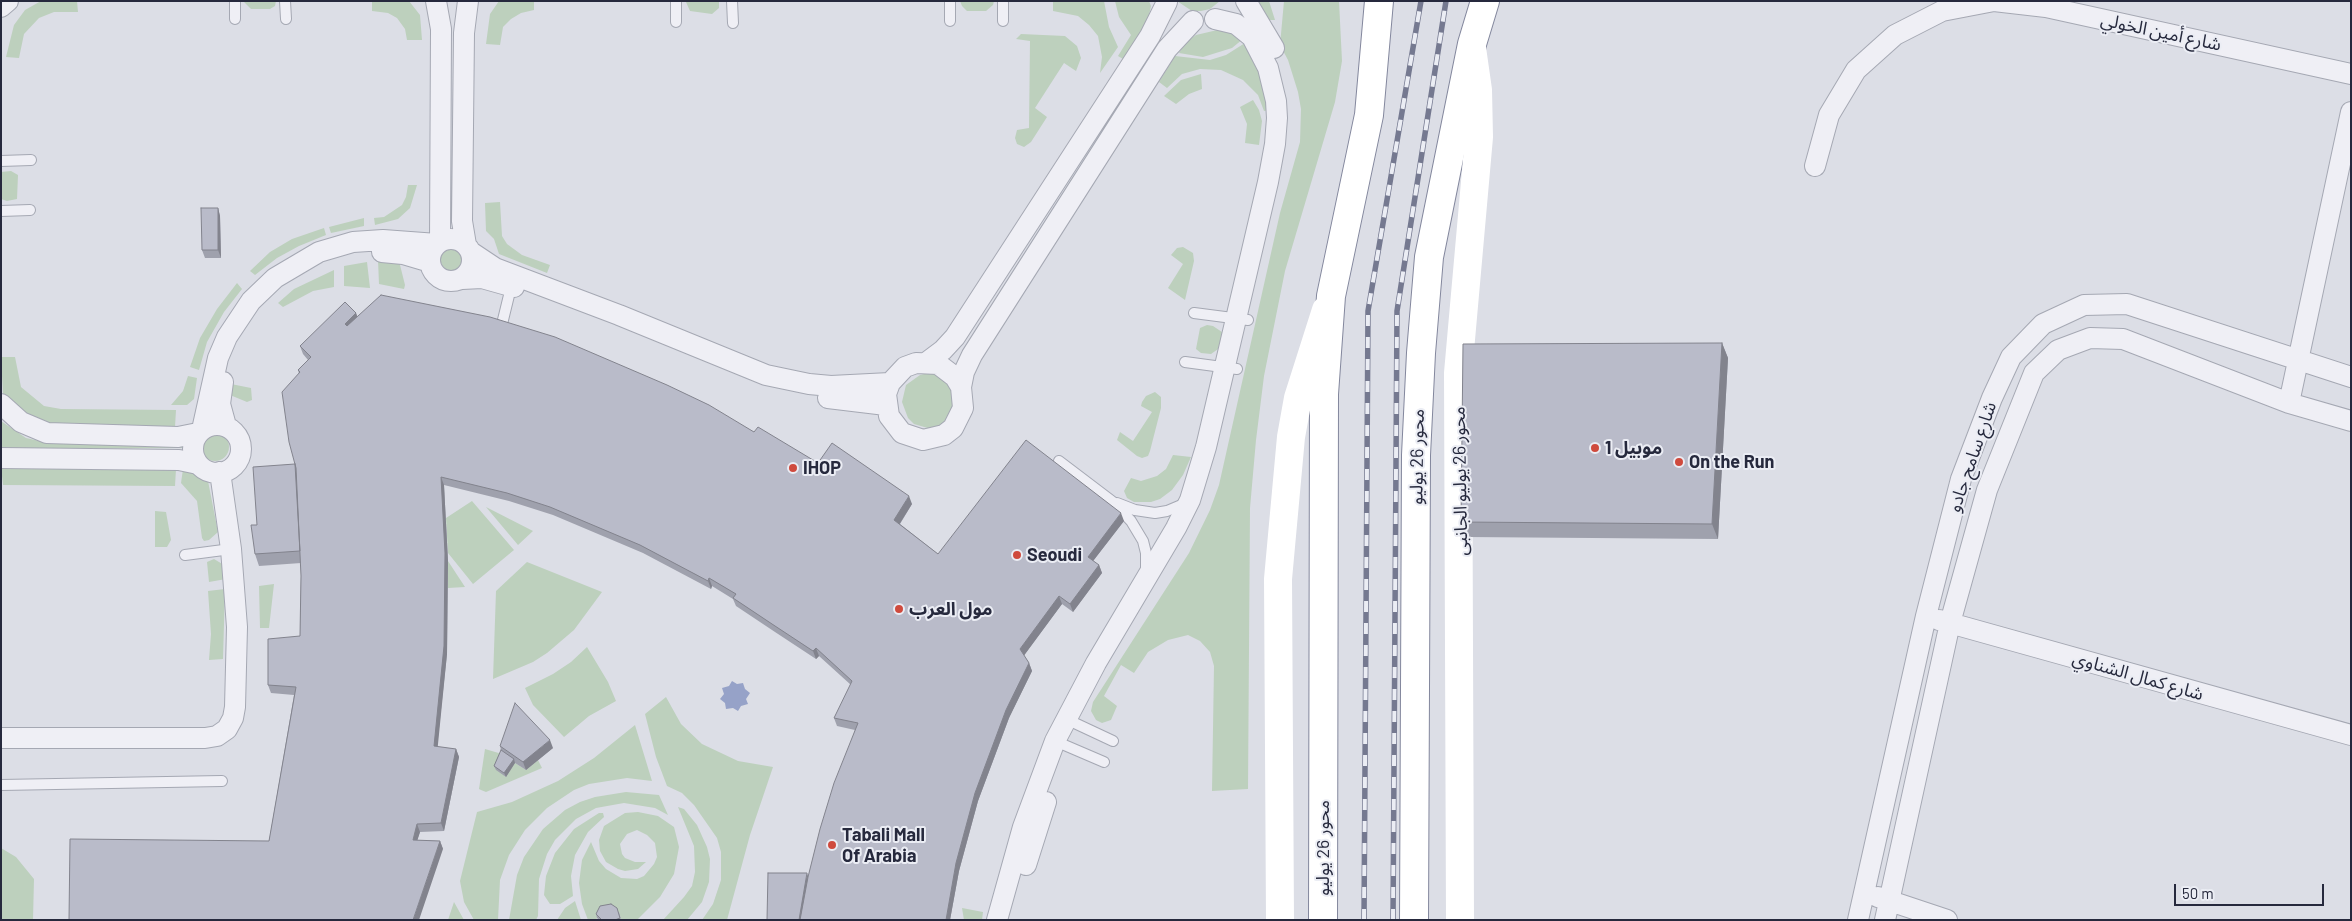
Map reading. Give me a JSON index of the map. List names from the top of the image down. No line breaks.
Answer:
{"streets":{"main road":["محور 26 يوليو","محور 26 يوليو الجانبى"],"street":["شارع أمين الخولي","شارع سامح جادو","شارع كمال الشناوي"]},"crossings":[["محور 26 يوليو","محور 26 يوليو الجانبى"],["شارع سامح جادو","شارع كمال الشناوي"]],"places":["موبيل 1","On the Run","IHOP","Seoudi","مول العرب","Tabali Mall Of Arabia"],"scale_bar":"50 m"}
